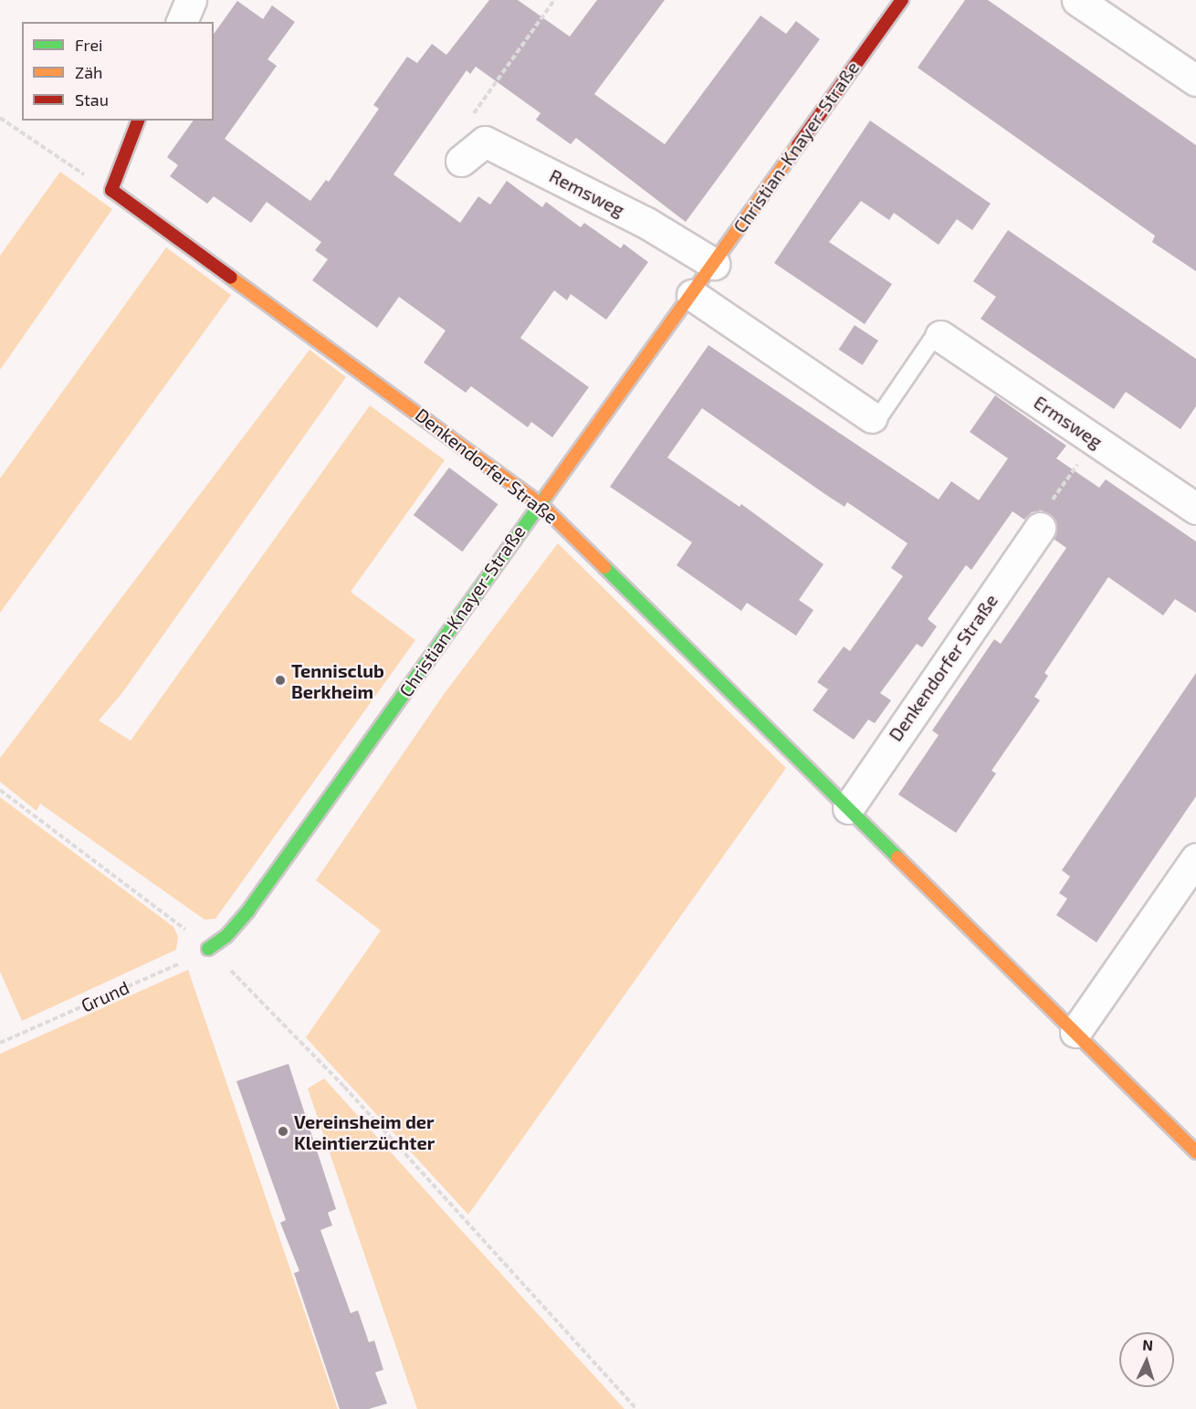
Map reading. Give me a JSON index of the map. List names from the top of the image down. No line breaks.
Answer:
{"streets":{"street":["Christian-Knayer-Straße","Remsweg","Ermsweg","Denkendorfer Straße"],"path":["Grund"]},"crossings":[["Christian-Knayer-Straße","Remsweg"],["Christian-Knayer-Straße","Denkendorfer Straße"],["Christian-Knayer-Straße","Grund"]],"places":["Tennisclub Berkheim","Vereinsheim der Kleintierzüchter"],"legend":["Frei","Zäh","Stau"],"north":"top"}
